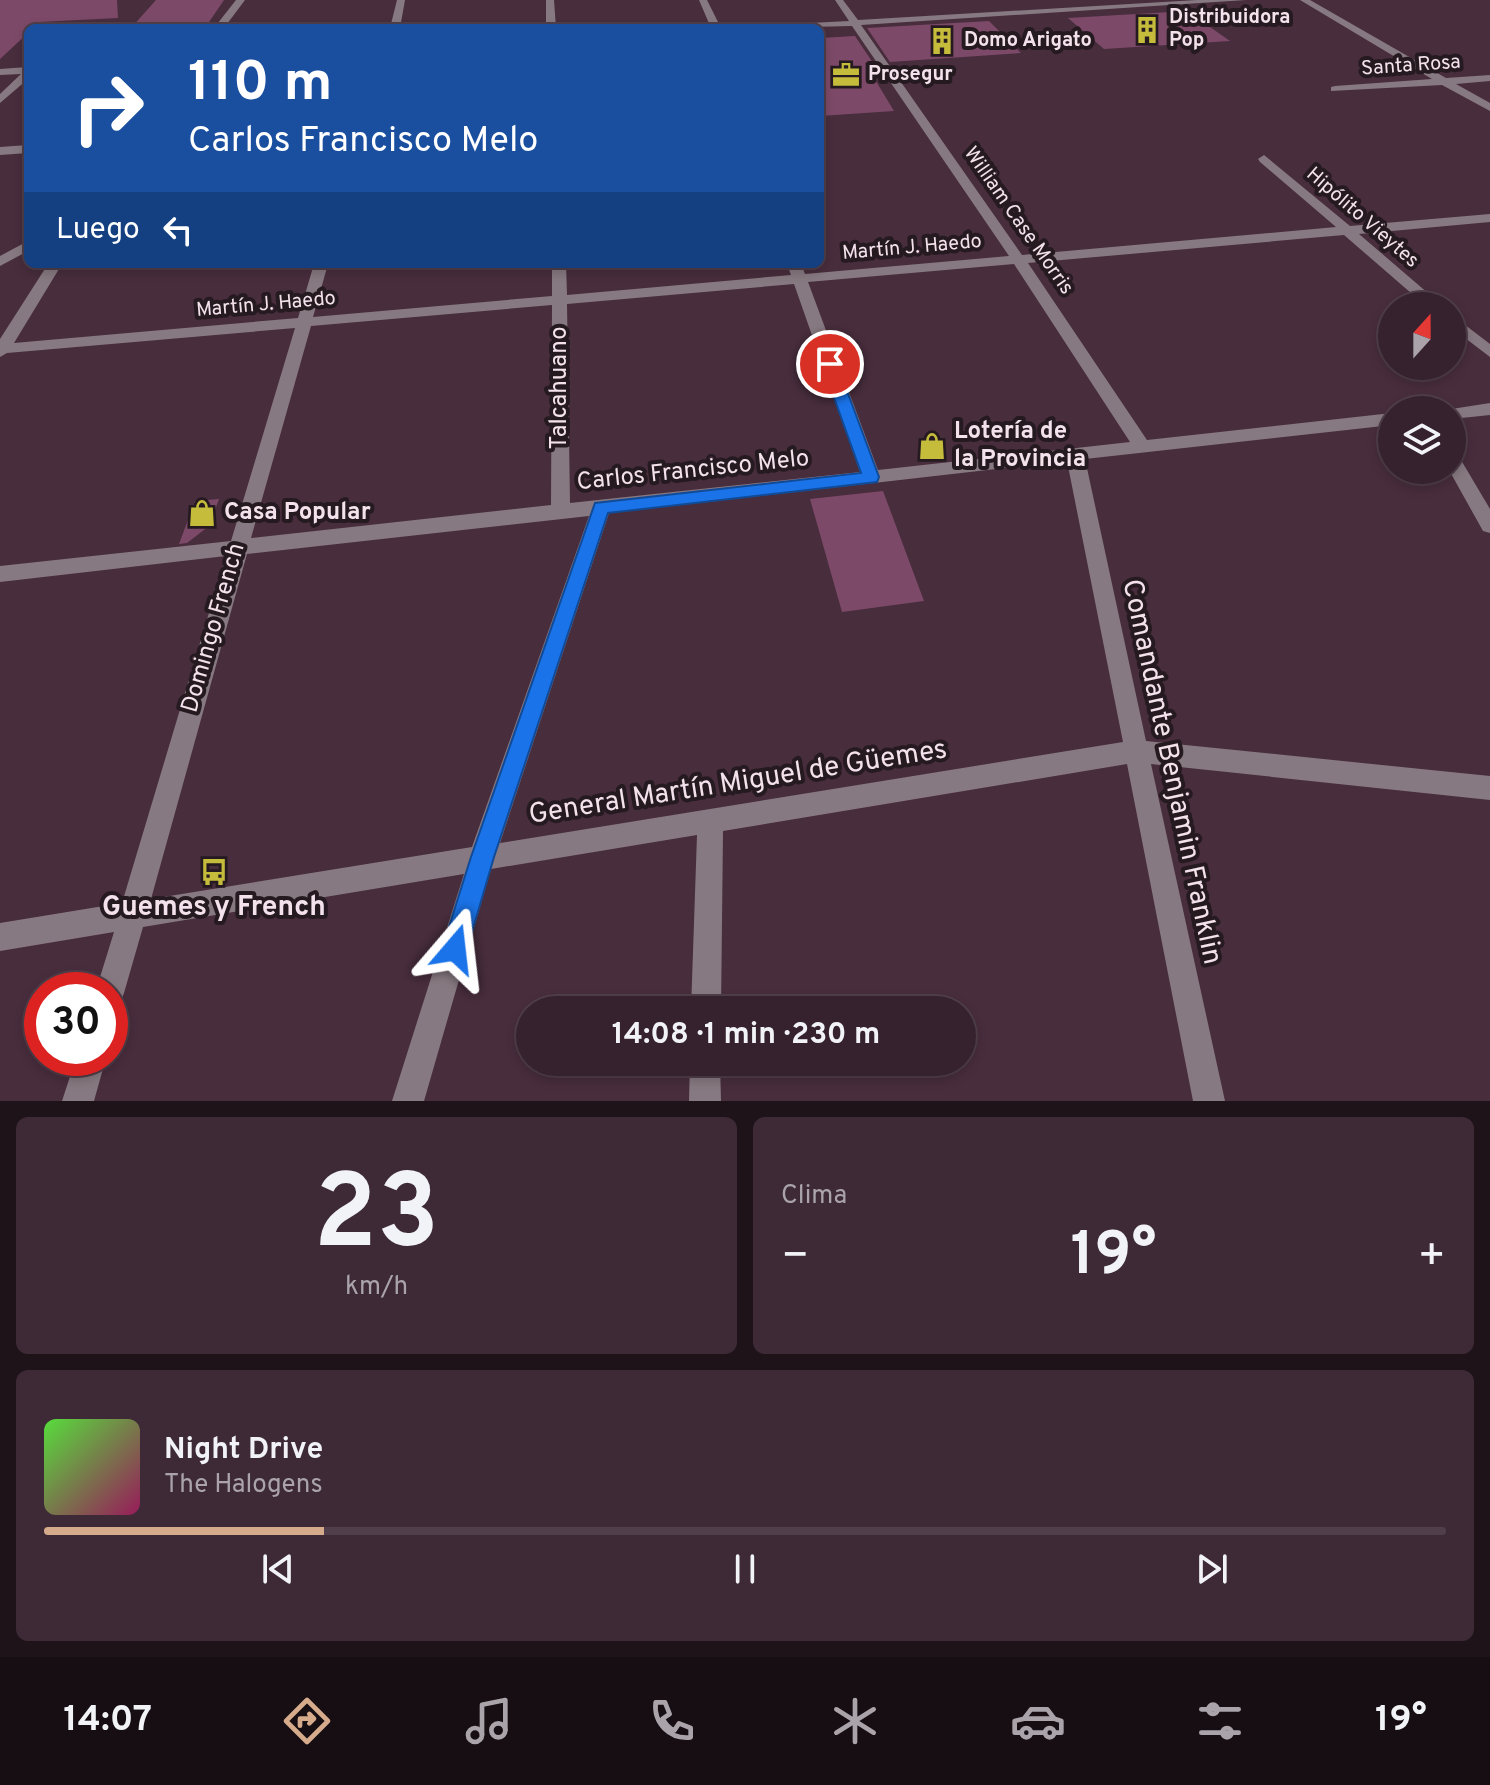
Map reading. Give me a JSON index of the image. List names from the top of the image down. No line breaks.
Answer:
{"streets":{"street":["Santa Rosa","Hipólito Vieytes","William Case Morris","Martín J. Haedo","Talcahuano","Carlos Francisco Melo","Domingo French","Comandante Benjamin Franklin","General Martín Miguel de Güemes"]},"crossings":[["Hipólito Vieytes","Martín J. Haedo"],["William Case Morris","Martín J. Haedo"],["William Case Morris","Carlos Francisco Melo"],["Martín J. Haedo","Talcahuano"],["Martín J. Haedo","Domingo French"],["Talcahuano","Carlos Francisco Melo"],["Carlos Francisco Melo","Domingo French"],["Carlos Francisco Melo","Comandante Benjamin Franklin"],["Domingo French","General Martín Miguel de Güemes"],["Comandante Benjamin Franklin","General Martín Miguel de Güemes"]],"places":{"building":["Distribuidora Pop","Domo Arigato"],"office":["Prosegur"],"shop":["Lotería de la Provincia","Casa Popular"],"bus stop":["Guemes y French"]},"north":"top","page":{"turn":["110 m","Carlos Francisco Melo"],"then":"Luego","limit":"30","trip":"14:08 · 1 min · 230 m","tile":[["23","km/h"],"Clima"],"heat":["−","19°","+"],"song":["Night Drive","The Halogens"],"tabs":["14:07","19°"]}}
